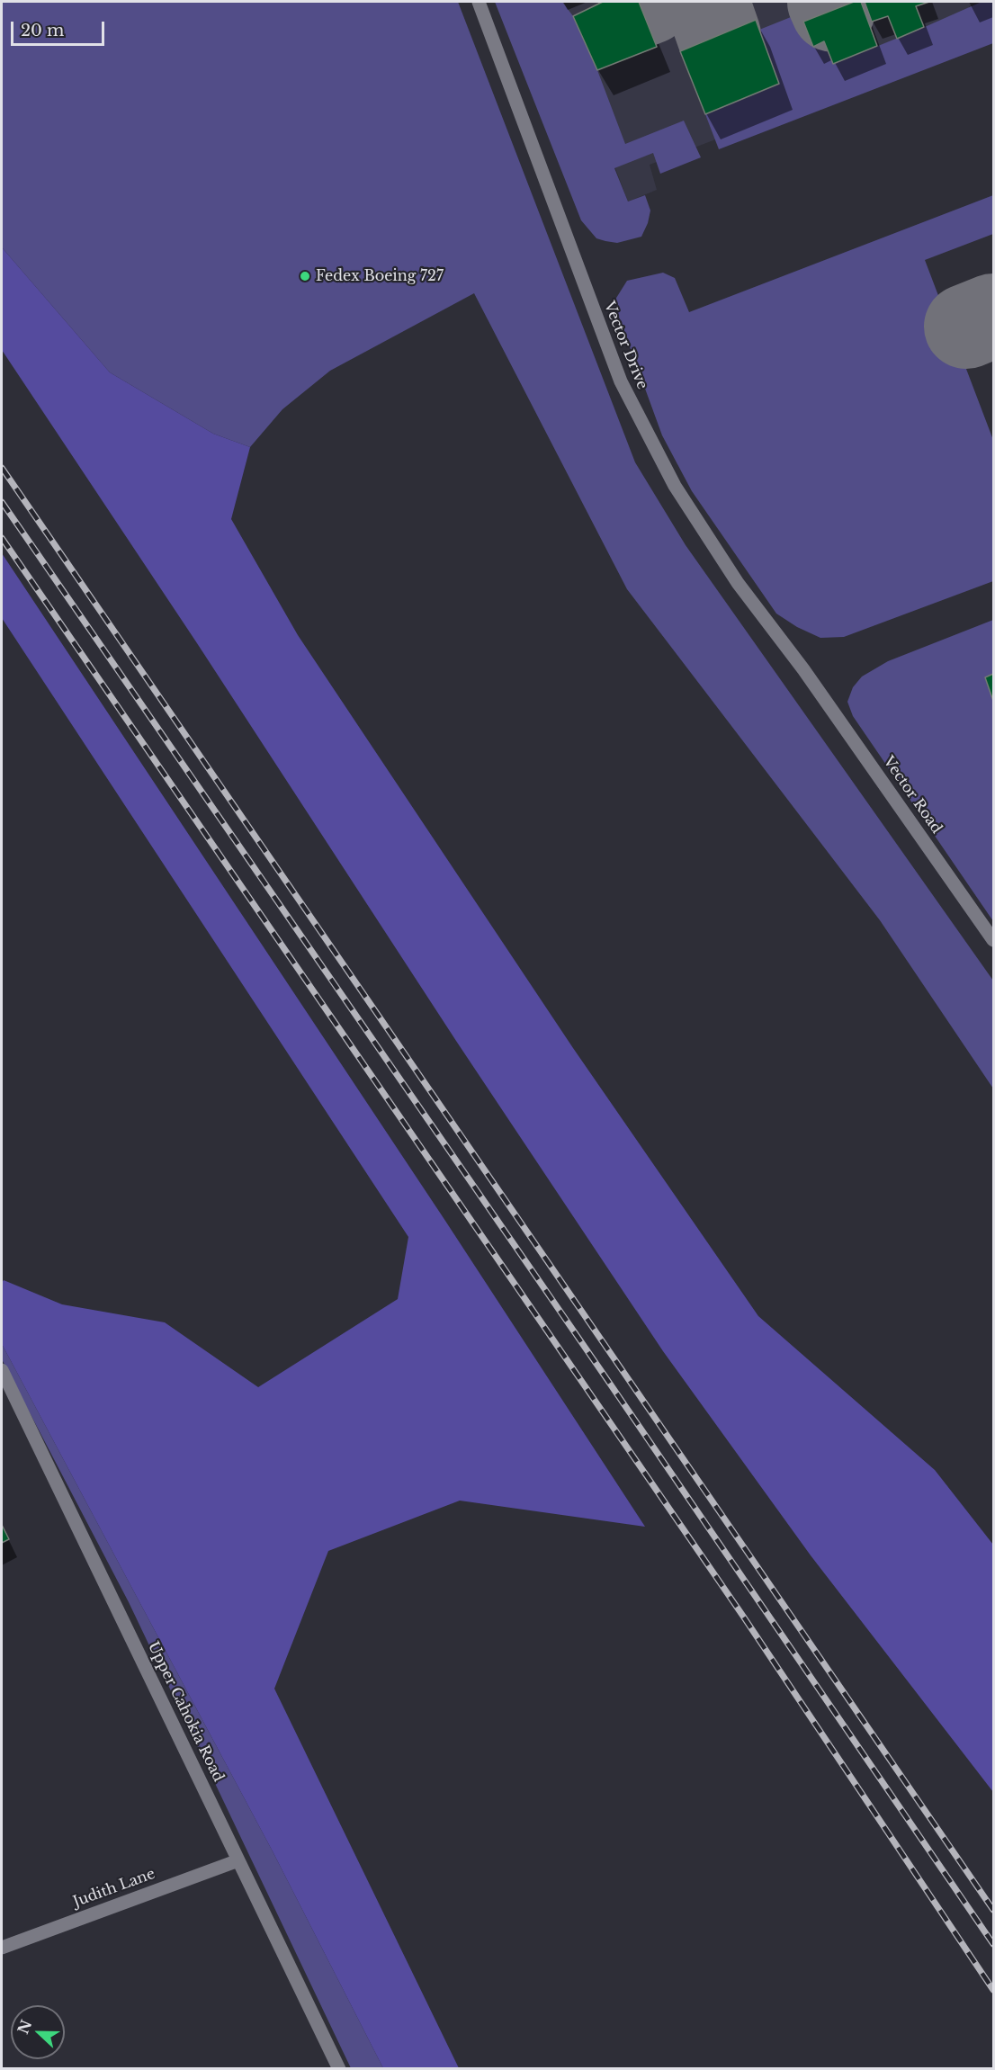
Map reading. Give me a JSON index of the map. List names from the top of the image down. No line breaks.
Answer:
{"streets":{"street":["Vector Drive","Vector Road","Upper Cahokia Road","Judith Lane"]},"crossings":[["Vector Drive","Vector Road"],["Upper Cahokia Road","Judith Lane"]],"places":["Fedex Boeing 727"],"scale_bar":"20 m","north":"left"}
